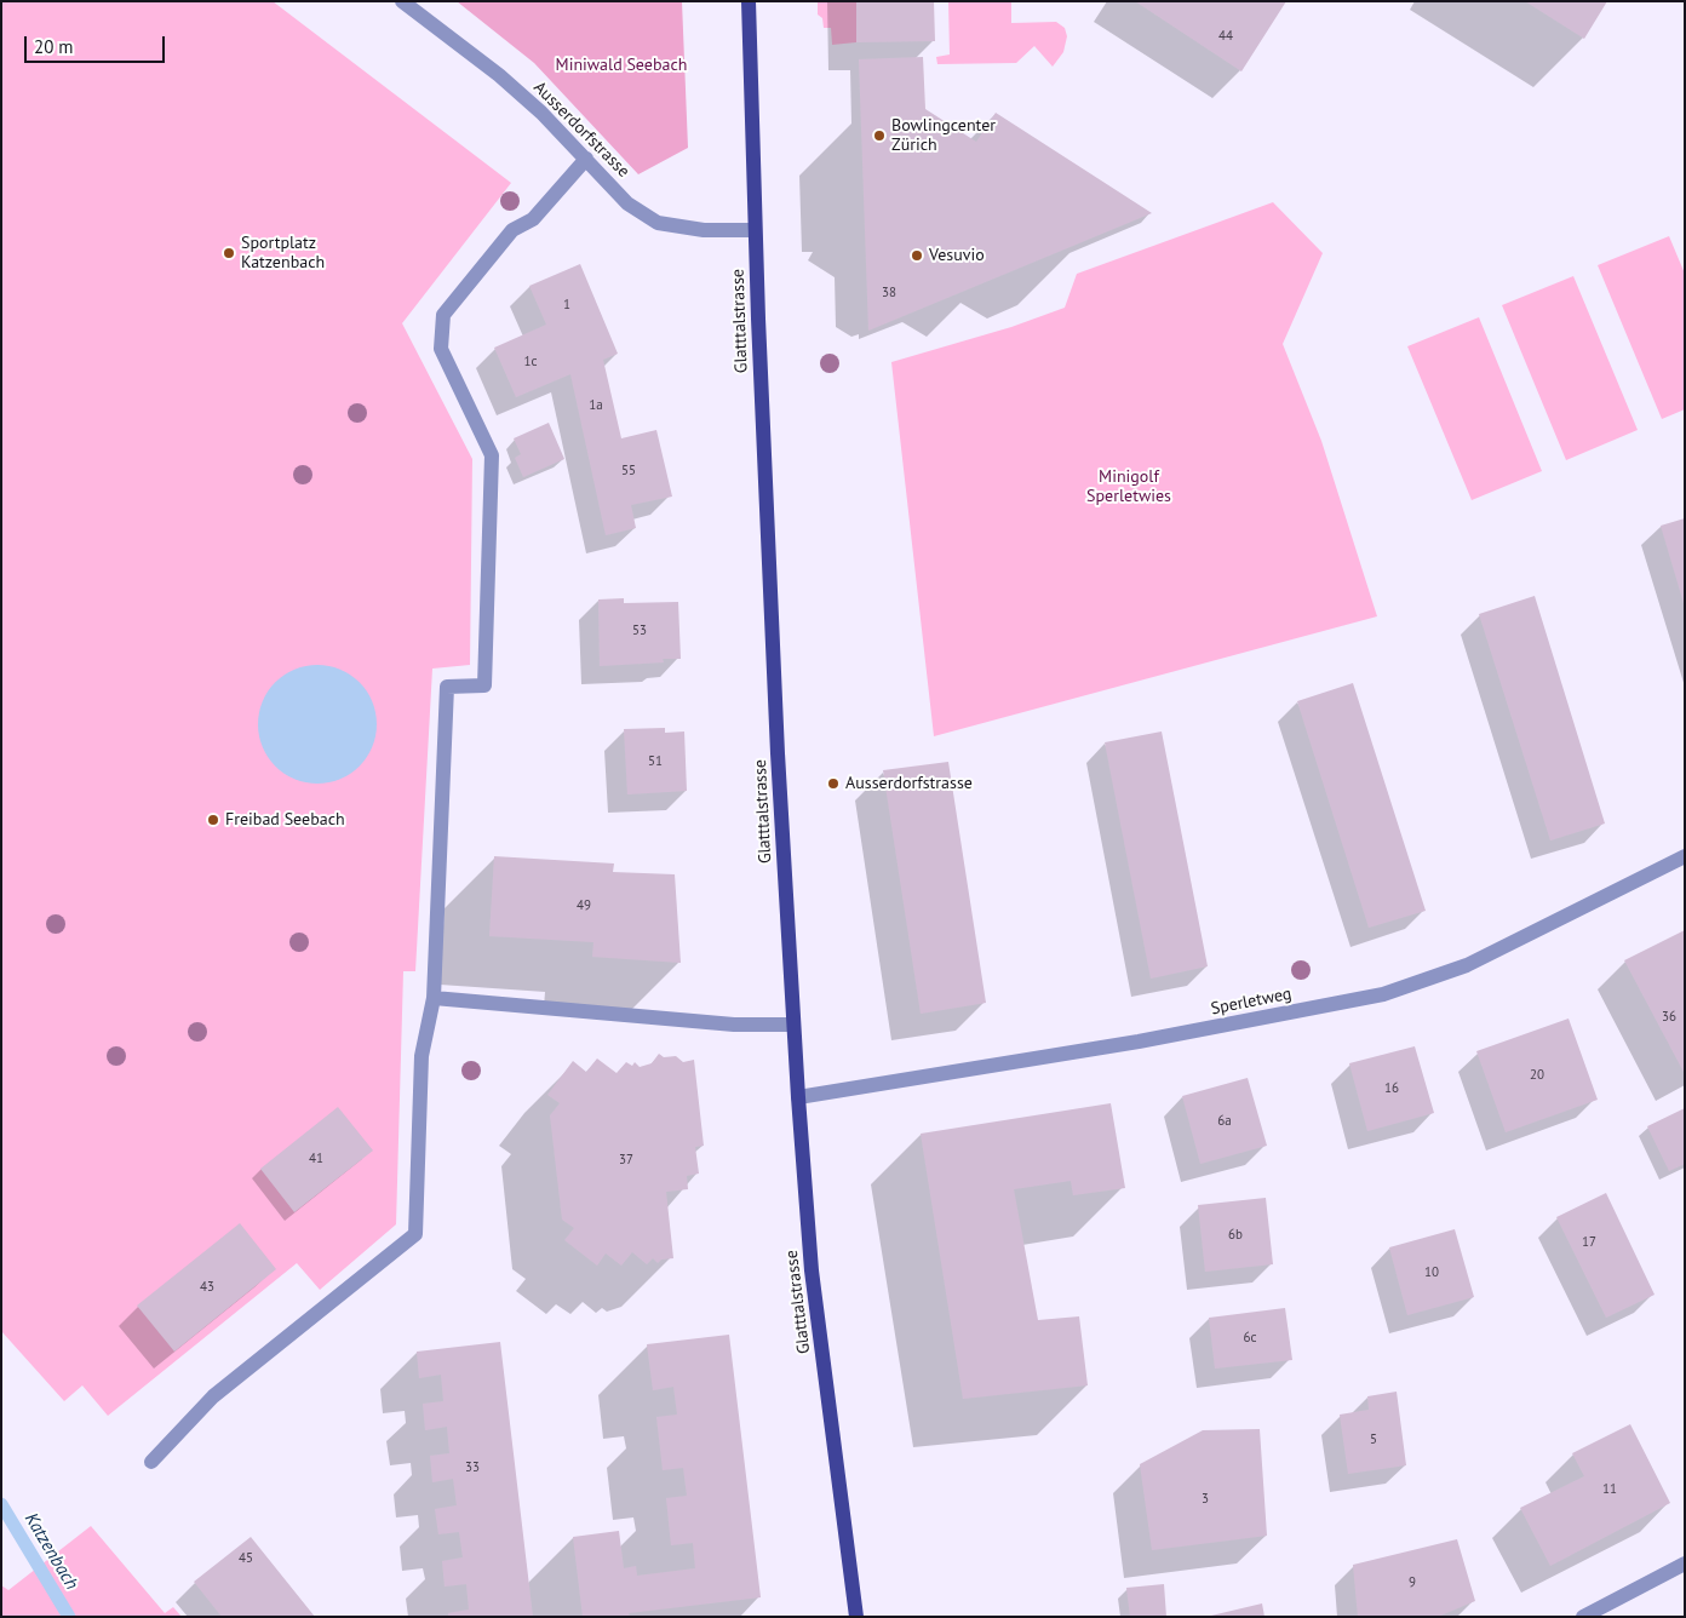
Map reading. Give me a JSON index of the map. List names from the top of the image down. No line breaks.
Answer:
{"streets":{"main road":["Glatttalstrasse"],"street":["Ausserdorfstrasse","Sperletweg"]},"crossings":[["Ausserdorfstrasse","Glatttalstrasse"],["Glatttalstrasse","Sperletweg"]],"water":["Katzenbach"],"parks":["Miniwald Seebach","Minigolf Sperletwies"],"places":["Bowlingcenter Zürich","Sportplatz Katzenbach","Vesuvio","Ausserdorfstrasse","Freibad Seebach"],"house_numbers":["44","38","1","1c","1a","55","53","51","49","36","20","16","6a","41","37","6b","17","10","43","6c","5","33","11","3","45","9"],"scale_bar":"20 m"}
